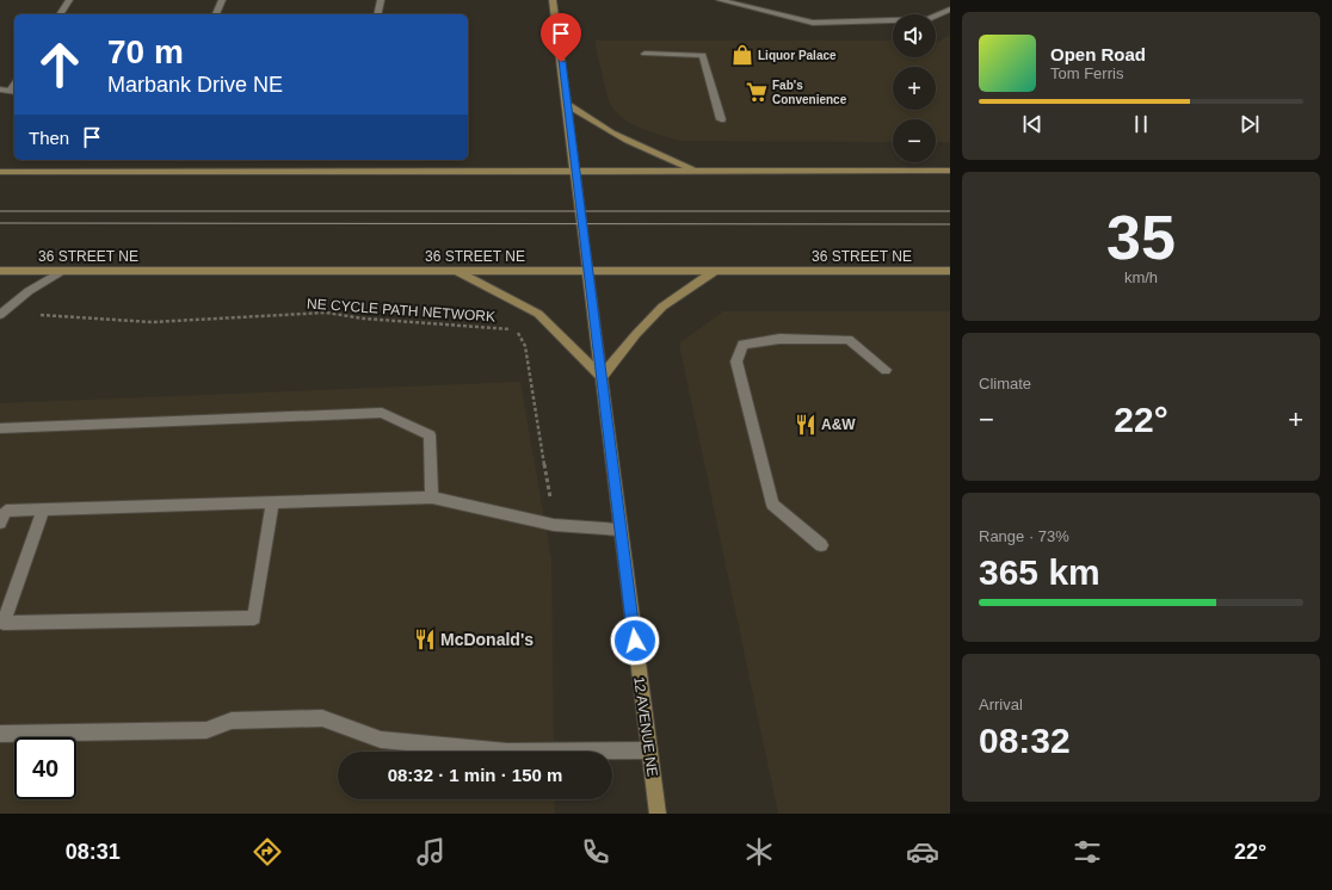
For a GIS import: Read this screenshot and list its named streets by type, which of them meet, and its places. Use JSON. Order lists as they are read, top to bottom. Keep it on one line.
{"streets":{"main road":["36 STREET NE","12 AVENUE NE"],"path":["NE CYCLE PATH NETWORK"]},"crossings":[["36 STREET NE","12 AVENUE NE"]],"places":{"shop":["Liquor Palace"],"supermarket":["Fab's Convenience"],"restaurant":["A&W","McDonald's"]},"page":{"map_buttons":["+","−"],"turn":["70 m","Marbank Drive NE"],"song":["Open Road","Tom Ferris"],"then":"Then","tile":[["35","km/h"],"Climate",["Range · 73%","365 km"],["Arrival","08:32"]],"heat":["−","22°","+"],"limit":"40","trip":"08:32 · 1 min · 150 m","tabs":["08:31","22°"]}}
